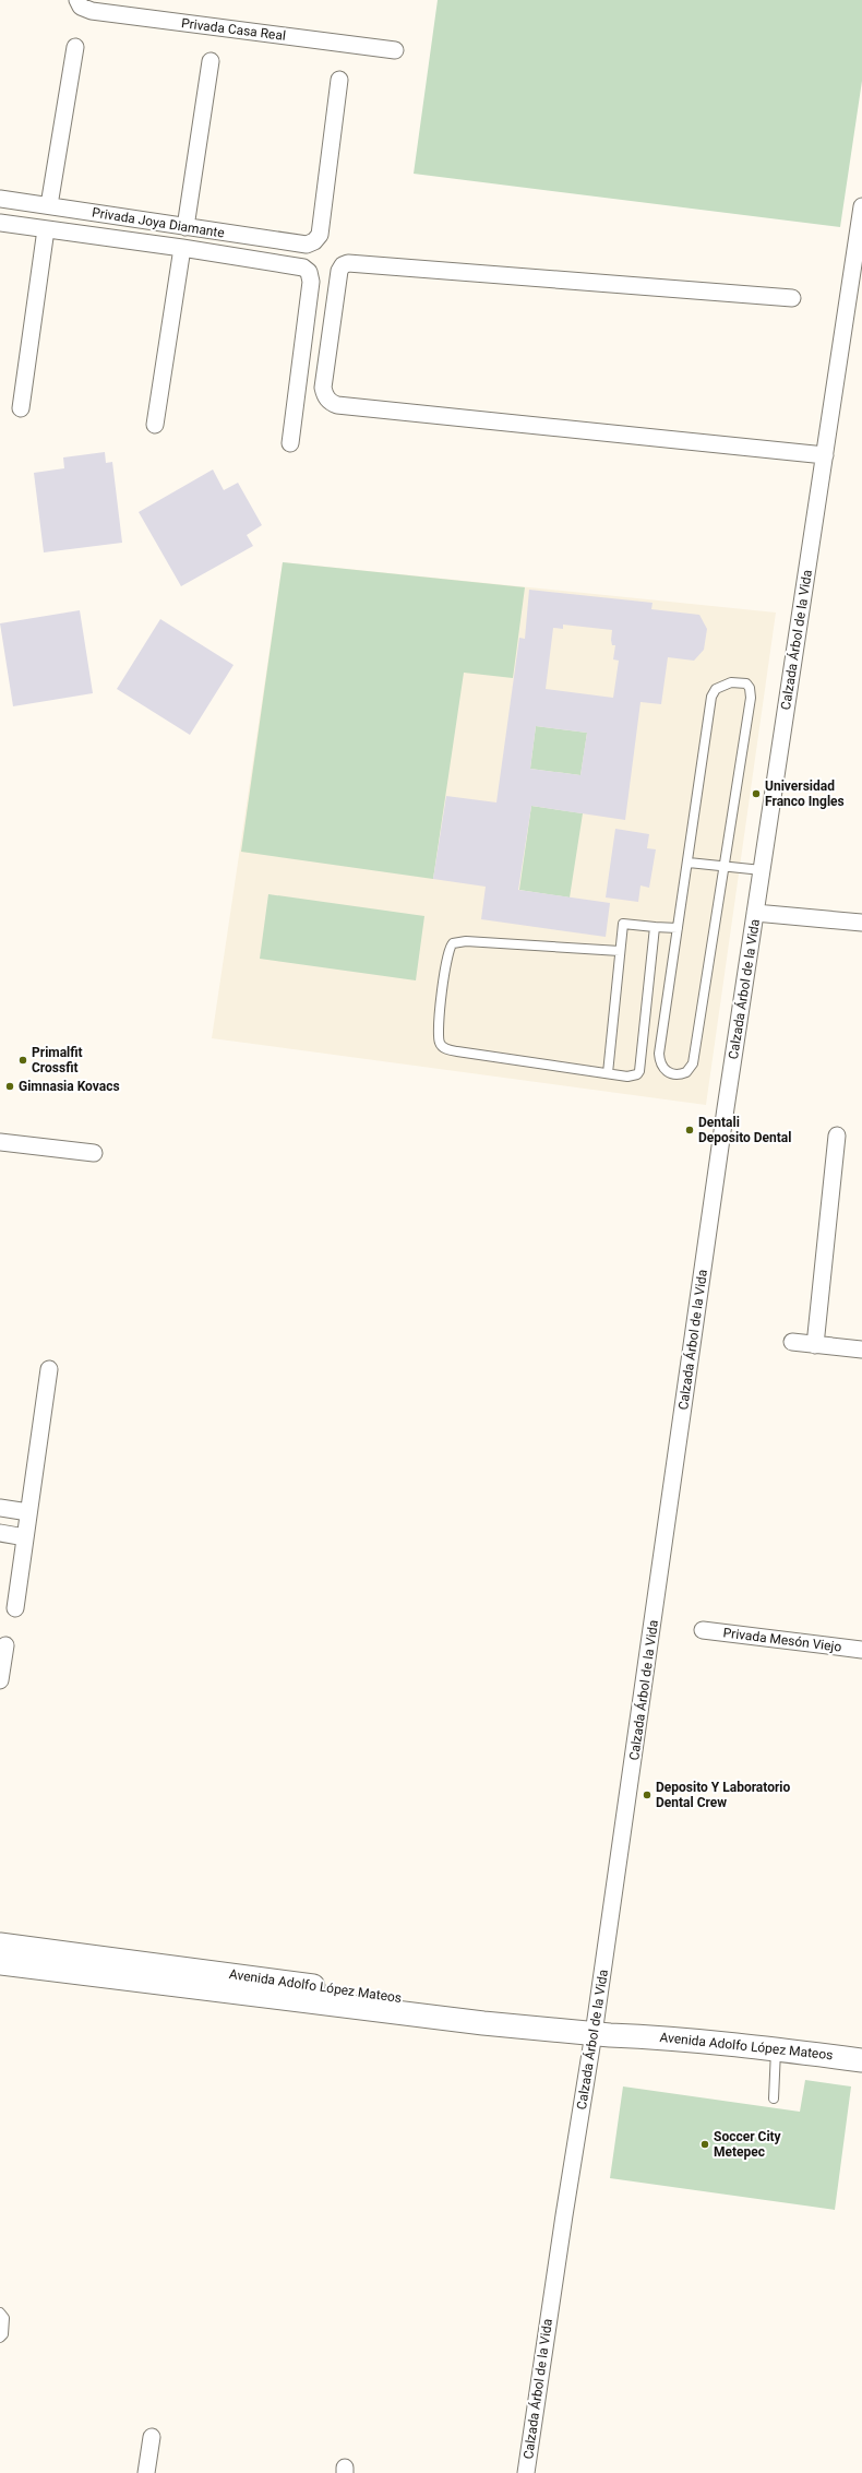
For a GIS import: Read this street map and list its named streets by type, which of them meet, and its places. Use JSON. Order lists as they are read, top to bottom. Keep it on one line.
{"streets":{"street":["Privada Casa Real","Privada Joya Diamante","Calzada Árbol de la Vida","Privada Mesón Viejo","Avenida Adolfo López Mateos"]},"crossings":[["Calzada Árbol de la Vida","Avenida Adolfo López Mateos"]],"places":["Universidad Franco Ingles","Primalfit Crossfit","Gimnasia Kovacs","Dentali Deposito Dental","Deposito Y Laboratorio Dental Crew","Soccer City Metepec"]}
